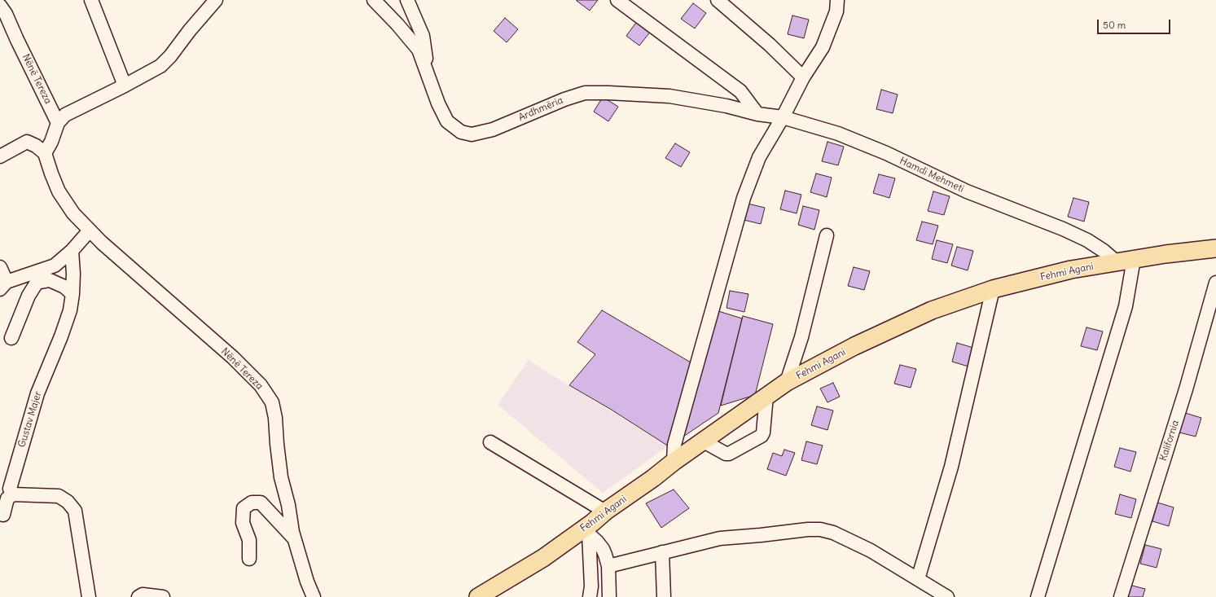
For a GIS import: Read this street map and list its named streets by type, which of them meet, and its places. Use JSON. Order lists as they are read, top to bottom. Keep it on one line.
{"streets":{"main road":["Fehmi Agani"],"street":["Nënë Tereza","Ardhmëria","Hamdi Mehmeti","Gustav Majer","Kalifornia"]},"crossings":[["Ardhmëria","Hamdi Mehmeti"],["Hamdi Mehmeti","Fehmi Agani"]],"scale_bar":"50 m"}
